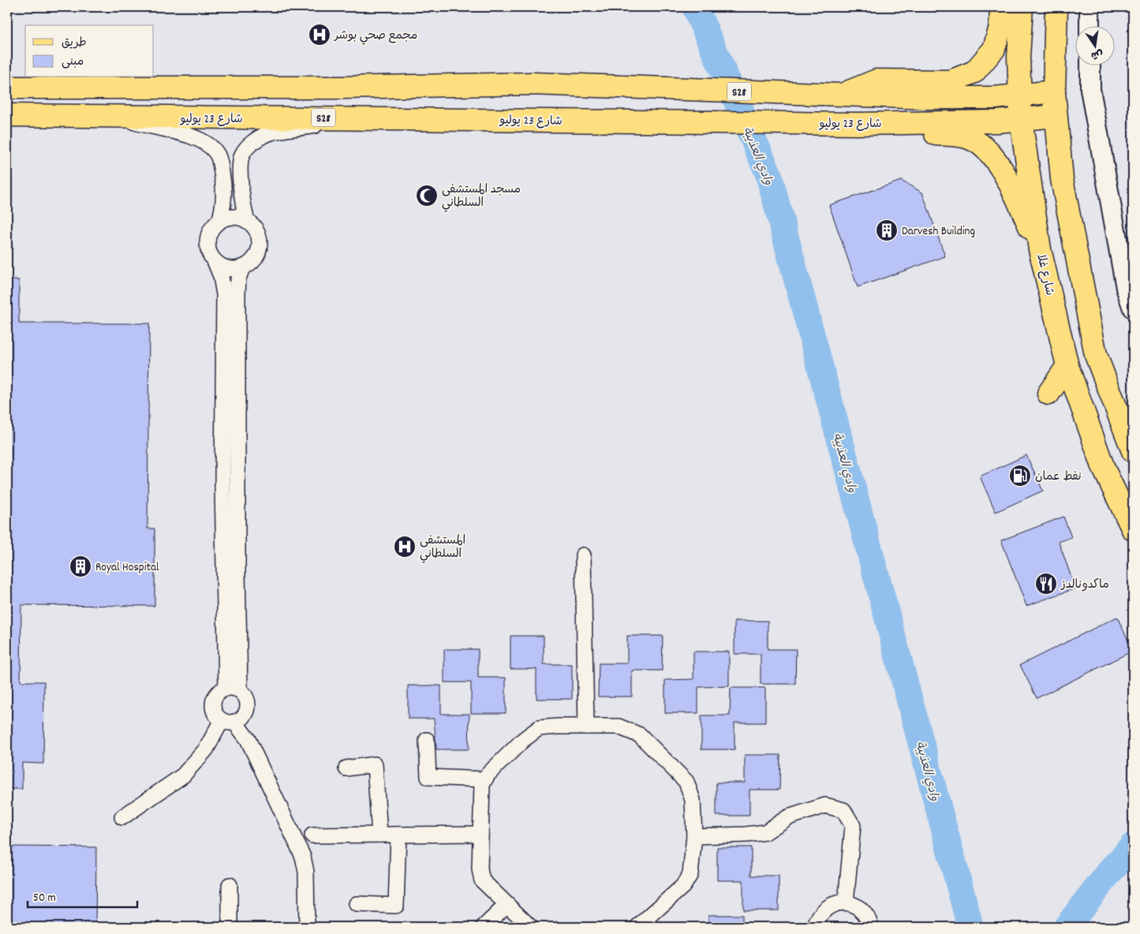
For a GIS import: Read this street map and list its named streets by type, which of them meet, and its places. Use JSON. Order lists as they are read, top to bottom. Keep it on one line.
{"streets":{"main road":["S28","شارع 23 يوليو","شارع غلا"]},"crossings":[["S28","شارع غلا"],["شارع 23 يوليو","شارع غلا"]],"water":["وادي العذيبة"],"places":{"hospital":["مجمع صحي بوشر","المستشفى السلطاني"],"mosque":["مسجد المستشفى السلطاني"],"building":["Darvesh Building","Royal Hospital"],"fuel station":["نفط عمان"],"restaurant":["ماكدونالدز"]},"legend":["طريق","مبنى"],"scale_bar":"50 m","north":"bottom"}
